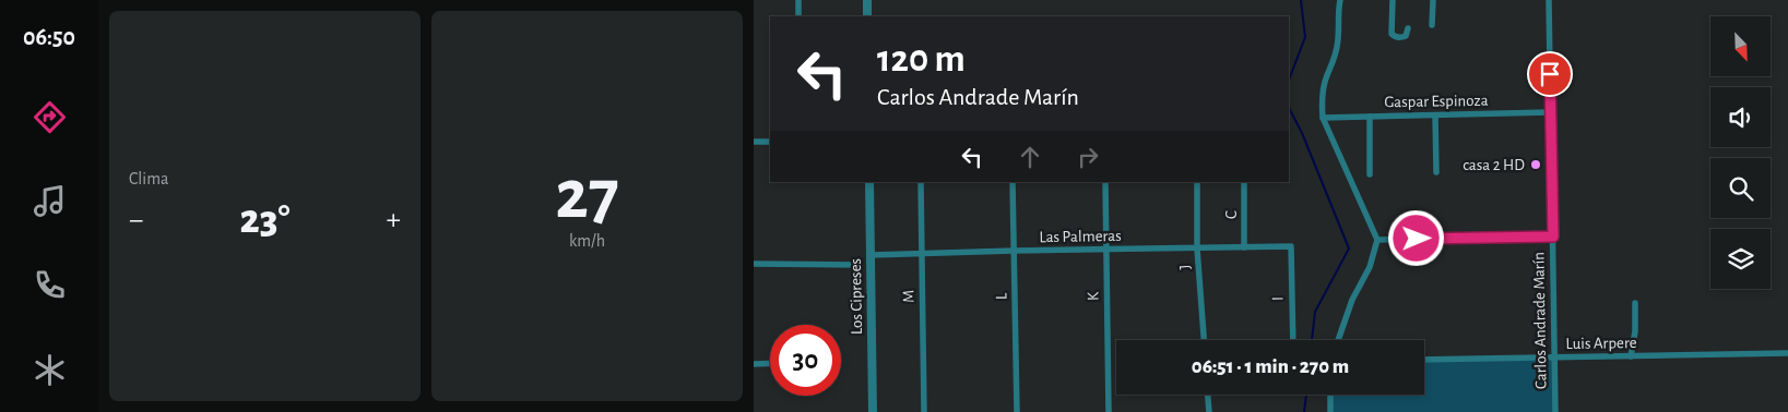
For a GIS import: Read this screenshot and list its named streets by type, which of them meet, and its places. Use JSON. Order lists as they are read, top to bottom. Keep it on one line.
{"streets":{"street":["Gaspar Espinoza","C","Las Palmeras","J","Los Cipreses","M","L","K","I","Carlos Andrade Marín","Luis Arpere"]},"crossings":[["Gaspar Espinoza","Carlos Andrade Marín"],["C","Las Palmeras"],["Las Palmeras","J"],["Las Palmeras","Los Cipreses"],["Las Palmeras","M"],["Las Palmeras","L"],["Las Palmeras","K"],["Las Palmeras","I"],["Carlos Andrade Marín","Luis Arpere"]],"places":["casa 2 HD"],"north":"bottom right","page":{"tabs":"06:50","tile":["Clima",["27","km/h"]],"turn":["120 m","Carlos Andrade Marín"],"heat":["−","23°","+"],"limit":"30","trip":"06:51 · 1 min · 270 m"}}
